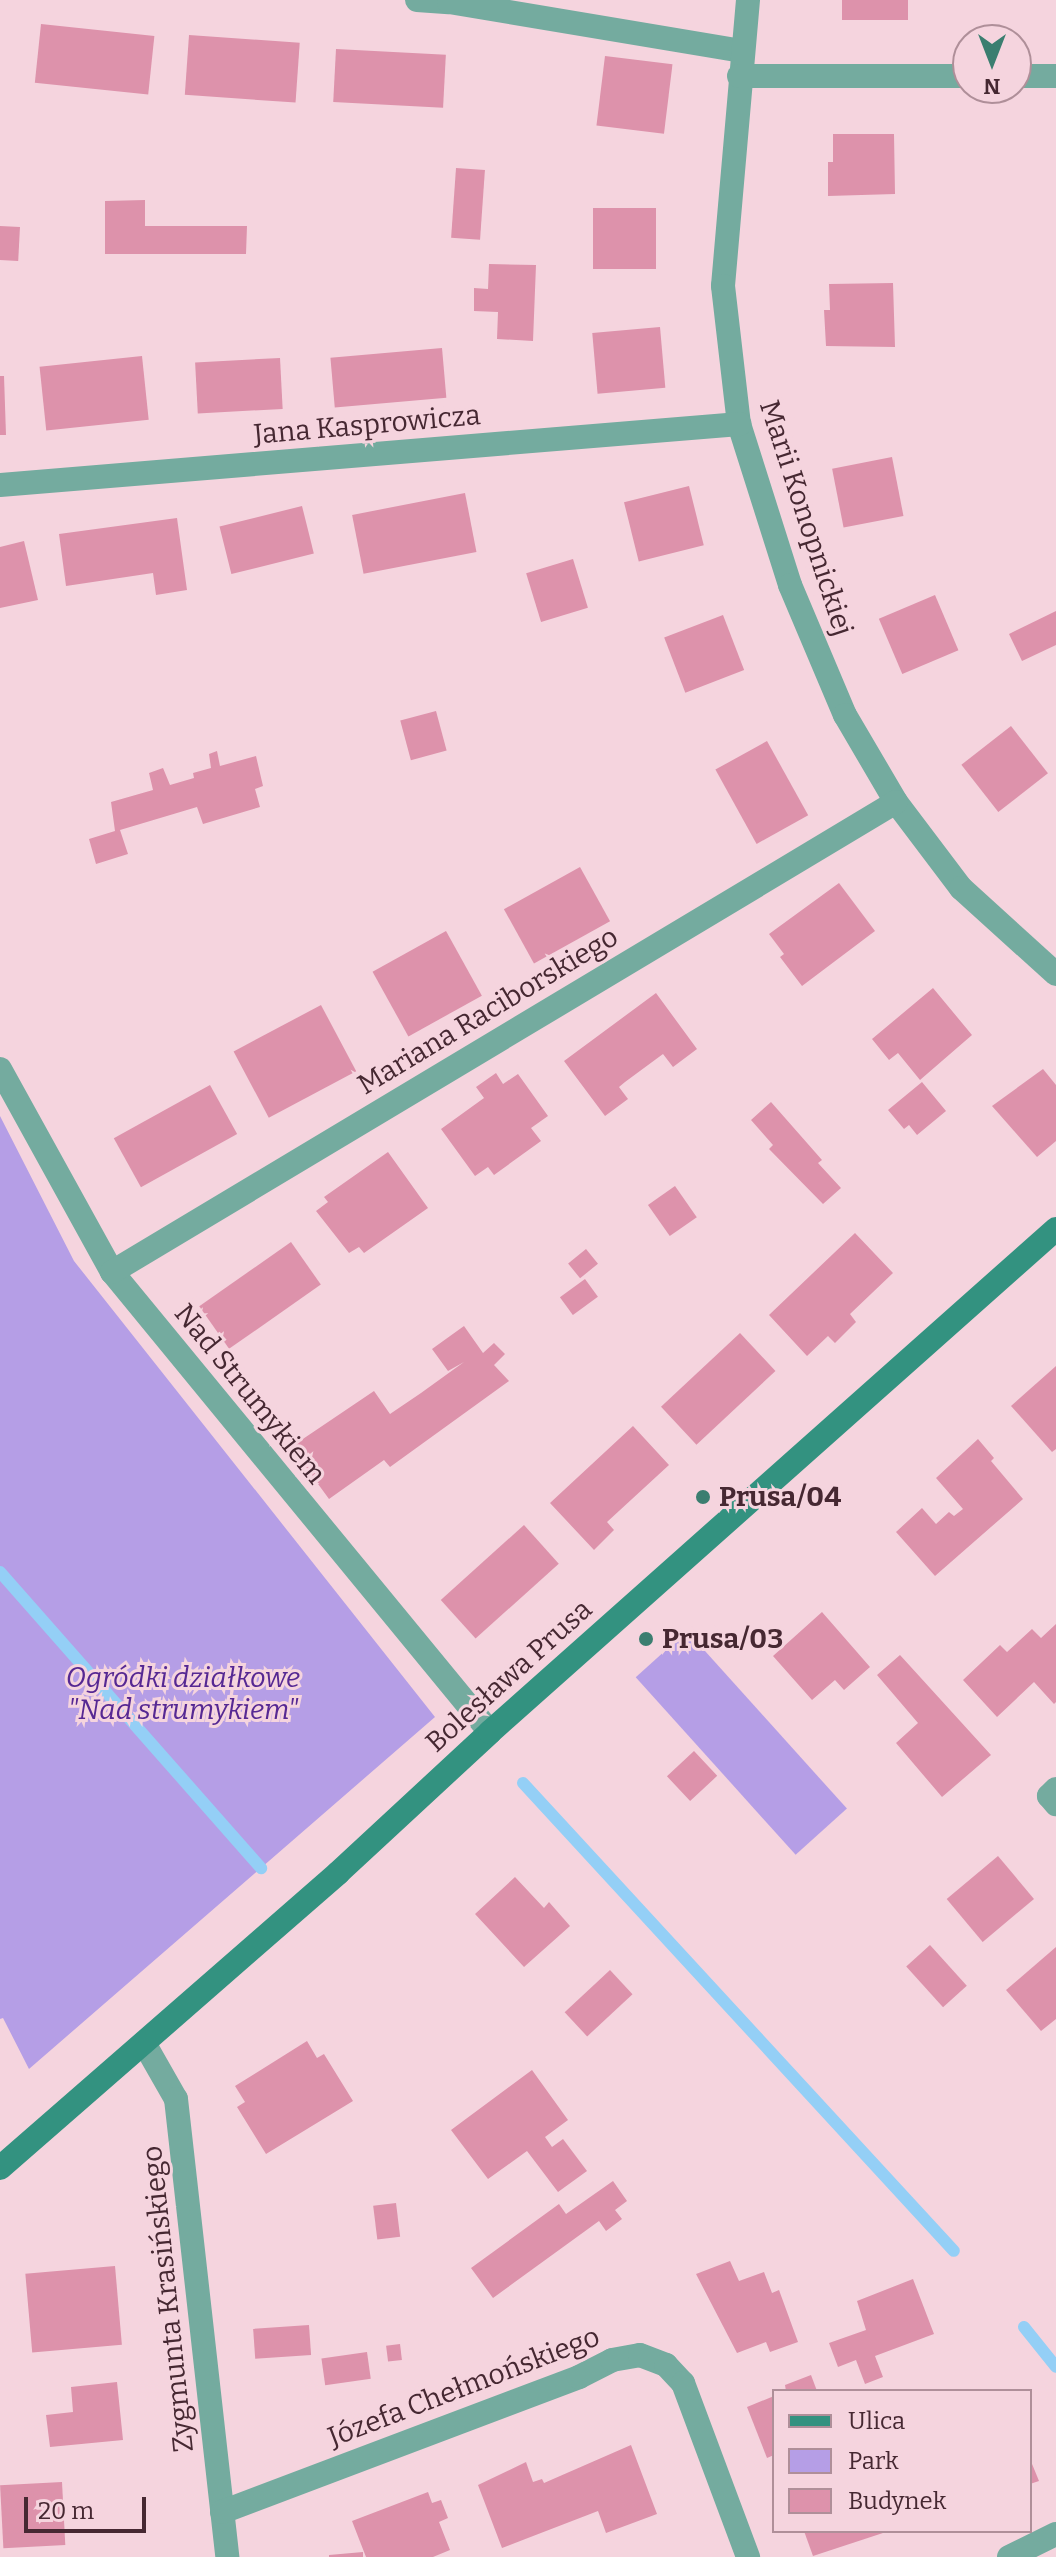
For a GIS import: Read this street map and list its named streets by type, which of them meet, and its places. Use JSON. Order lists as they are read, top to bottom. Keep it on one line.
{"streets":{"street":["Jana Kasprowicza","Marii Konopnickiej","Mariana Raciborskiego","Nad Strumykiem","Bolesława Prusa","Zygmunta Krasińskiego","Józefa Chełmońskiego"]},"crossings":[["Jana Kasprowicza","Marii Konopnickiej"],["Marii Konopnickiej","Mariana Raciborskiego"],["Mariana Raciborskiego","Nad Strumykiem"],["Nad Strumykiem","Bolesława Prusa"],["Bolesława Prusa","Zygmunta Krasińskiego"],["Zygmunta Krasińskiego","Józefa Chełmońskiego"]],"parks":["Ogródki działkowe \"Nad strumykiem\""],"places":["Prusa/04","Prusa/03"],"legend":["Ulica","Park","Budynek"],"scale_bar":"20 m","north":"bottom"}
